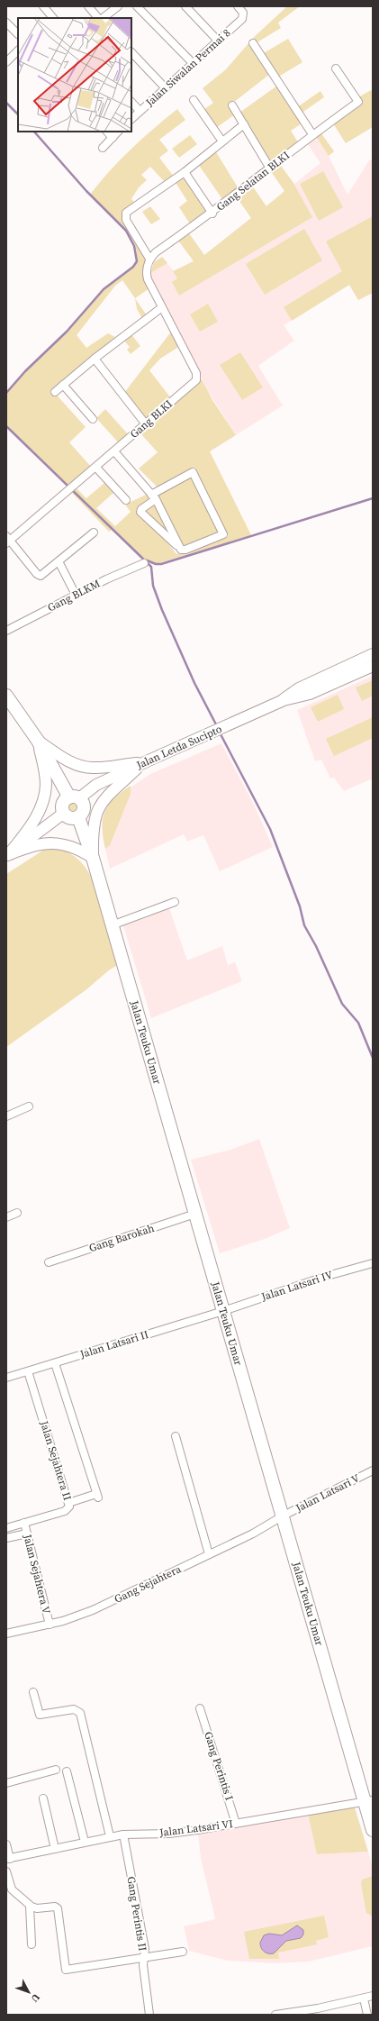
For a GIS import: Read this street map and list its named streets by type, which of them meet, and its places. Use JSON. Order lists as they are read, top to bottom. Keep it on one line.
{"streets":{"highway":["Jalan Teuku Umar"],"main road":["Jalan Letda Sucipto"],"street":["Jalan Siwalan Permai 8","Gang Selatan BLKI","Gang BLKI","Gang BLKM","Gang Barokah","Jalan Latsari IV","Jalan Latsari II","Jalan Sejahtera II","Jalan Latsari V","Jalan Sejahtera V","Gang Sejahtera","Gang Perintis I","Jalan Latsari VI","Gang Perintis II"]},"crossings":[["Gang Selatan BLKI","Gang BLKI"],["Jalan Letda Sucipto","Jalan Teuku Umar"],["Jalan Teuku Umar","Gang Barokah"],["Jalan Teuku Umar","Jalan Latsari IV"],["Jalan Teuku Umar","Jalan Latsari II"],["Jalan Teuku Umar","Jalan Latsari V"],["Jalan Teuku Umar","Gang Sejahtera"],["Jalan Teuku Umar","Jalan Latsari VI"],["Jalan Latsari IV","Jalan Latsari II"],["Jalan Latsari II","Jalan Sejahtera II"],["Jalan Sejahtera II","Jalan Sejahtera V"],["Jalan Latsari V","Gang Sejahtera"],["Jalan Sejahtera V","Gang Sejahtera"],["Gang Perintis I","Jalan Latsari VI"],["Jalan Latsari VI","Gang Perintis II"]],"north":"bottom right"}
